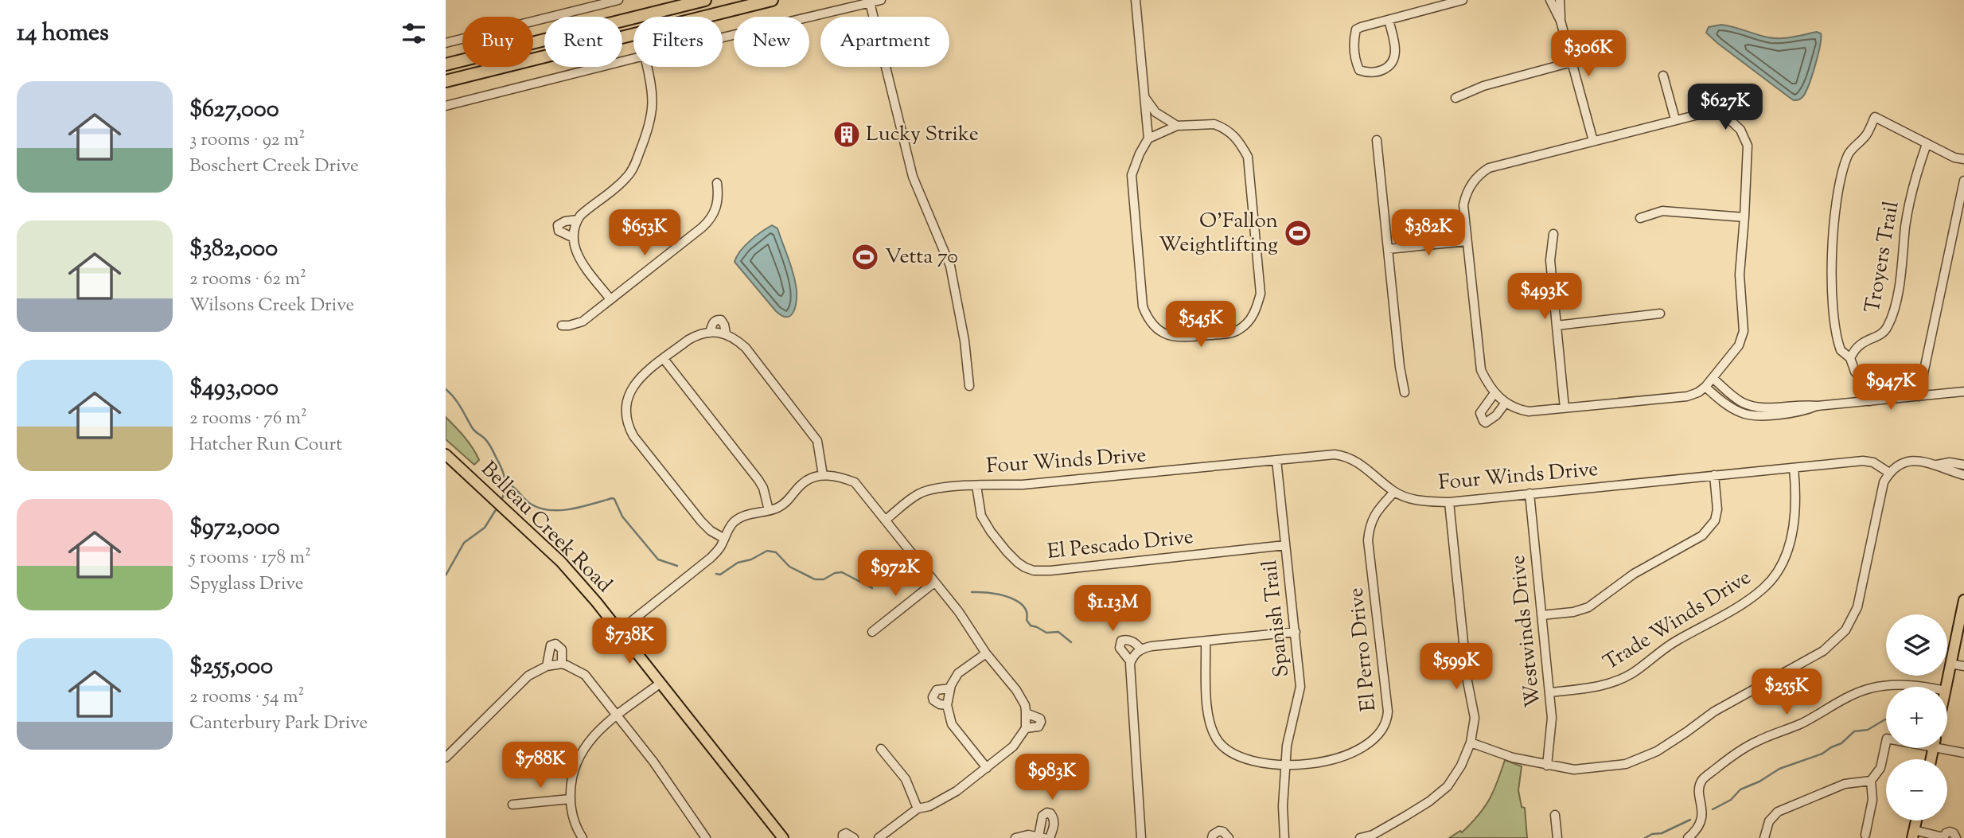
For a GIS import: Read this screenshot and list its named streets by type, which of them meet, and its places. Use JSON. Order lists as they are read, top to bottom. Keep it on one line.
{"streets":{"main road":["Belleau Creek Road"],"street":["Troyers Trail","Four Winds Drive","El Pescado Drive","Spanish Trail","Trade Winds Drive","Westwinds Drive","El Perro Drive"]},"crossings":[["Four Winds Drive","El Pescado Drive"],["Four Winds Drive","Spanish Trail"],["Four Winds Drive","Trade Winds Drive"],["Four Winds Drive","Westwinds Drive"],["Four Winds Drive","El Perro Drive"],["El Pescado Drive","Spanish Trail"],["Spanish Trail","El Perro Drive"],["Trade Winds Drive","Westwinds Drive"]],"places":{"building":["Lucky Strike"],"sports":["O'Fallon Weightlifting","Vetta 70"]},"page":{"heading":"14 homes","chip":["Buy","Rent","Filters","New","Apartment"],"price":["$306K","$627K","$653K","$382K","$493K","$545K","$947K","$972K","$1.13M","$738K","$599K","$255K","$788K","$983K"],"list":[{"name":"$627,000","note":"3 rooms · 92 m² · Boschert Creek Drive"},{"name":"$382,000","note":"2 rooms · 62 m² · Wilsons Creek Drive"},{"name":"$493,000","note":"2 rooms · 76 m² · Hatcher Run Court"},{"name":"$972,000","note":"5 rooms · 178 m² · Spyglass Drive"},{"name":"$255,000","note":"2 rooms · 54 m² · Canterbury Park Drive"}],"map_buttons":["+","−"]}}
